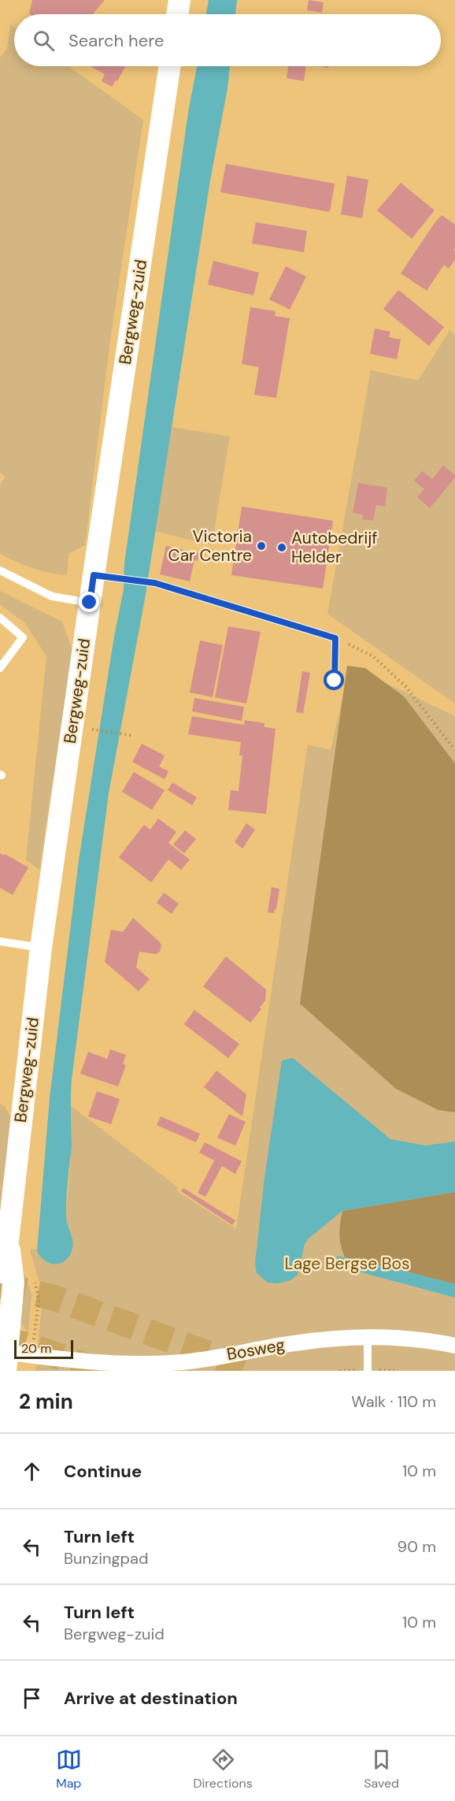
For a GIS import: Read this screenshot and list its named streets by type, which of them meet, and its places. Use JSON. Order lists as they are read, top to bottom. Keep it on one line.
{"streets":{"street":["Bergweg-zuid","Bosweg"]},"crossings":[["Bergweg-zuid","Bosweg"]],"parks":["Lage Bergse Bos"],"places":["Victoria Car Centre","Autobedrijf Helder"],"scale_bar":"20 m","page":{"search":"Search here","scale":"20 m","heading":["2 min","Walk · 110 m"],"list":[["Continue","10 m"],["Turn left","Bunzingpad","90 m"],["Turn left","Bergweg-zuid","10 m"],"Arrive at destination"],"nav":["Map","Directions","Saved"]}}
